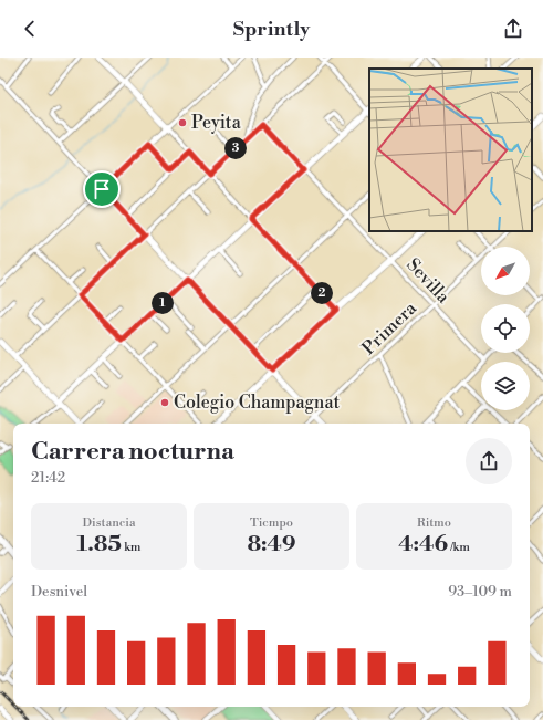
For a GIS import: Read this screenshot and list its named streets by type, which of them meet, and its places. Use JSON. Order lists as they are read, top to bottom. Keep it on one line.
{"streets":{"street":["Sevilla","Primera"]},"crossings":[["Sevilla","Primera"]],"places":["Peyita","Colegio Champagnat"],"north":"bottom left","page":{"header":"Sprintly","pins":["3","2","1"],"heading":["Carrera nocturna","21:42"],"stats":[["Distancia","1.85 km"],["Tiempo","8:49"],["Ritmo","4:46 /km"]],"chart":["Desnivel","93–109 m"]}}
